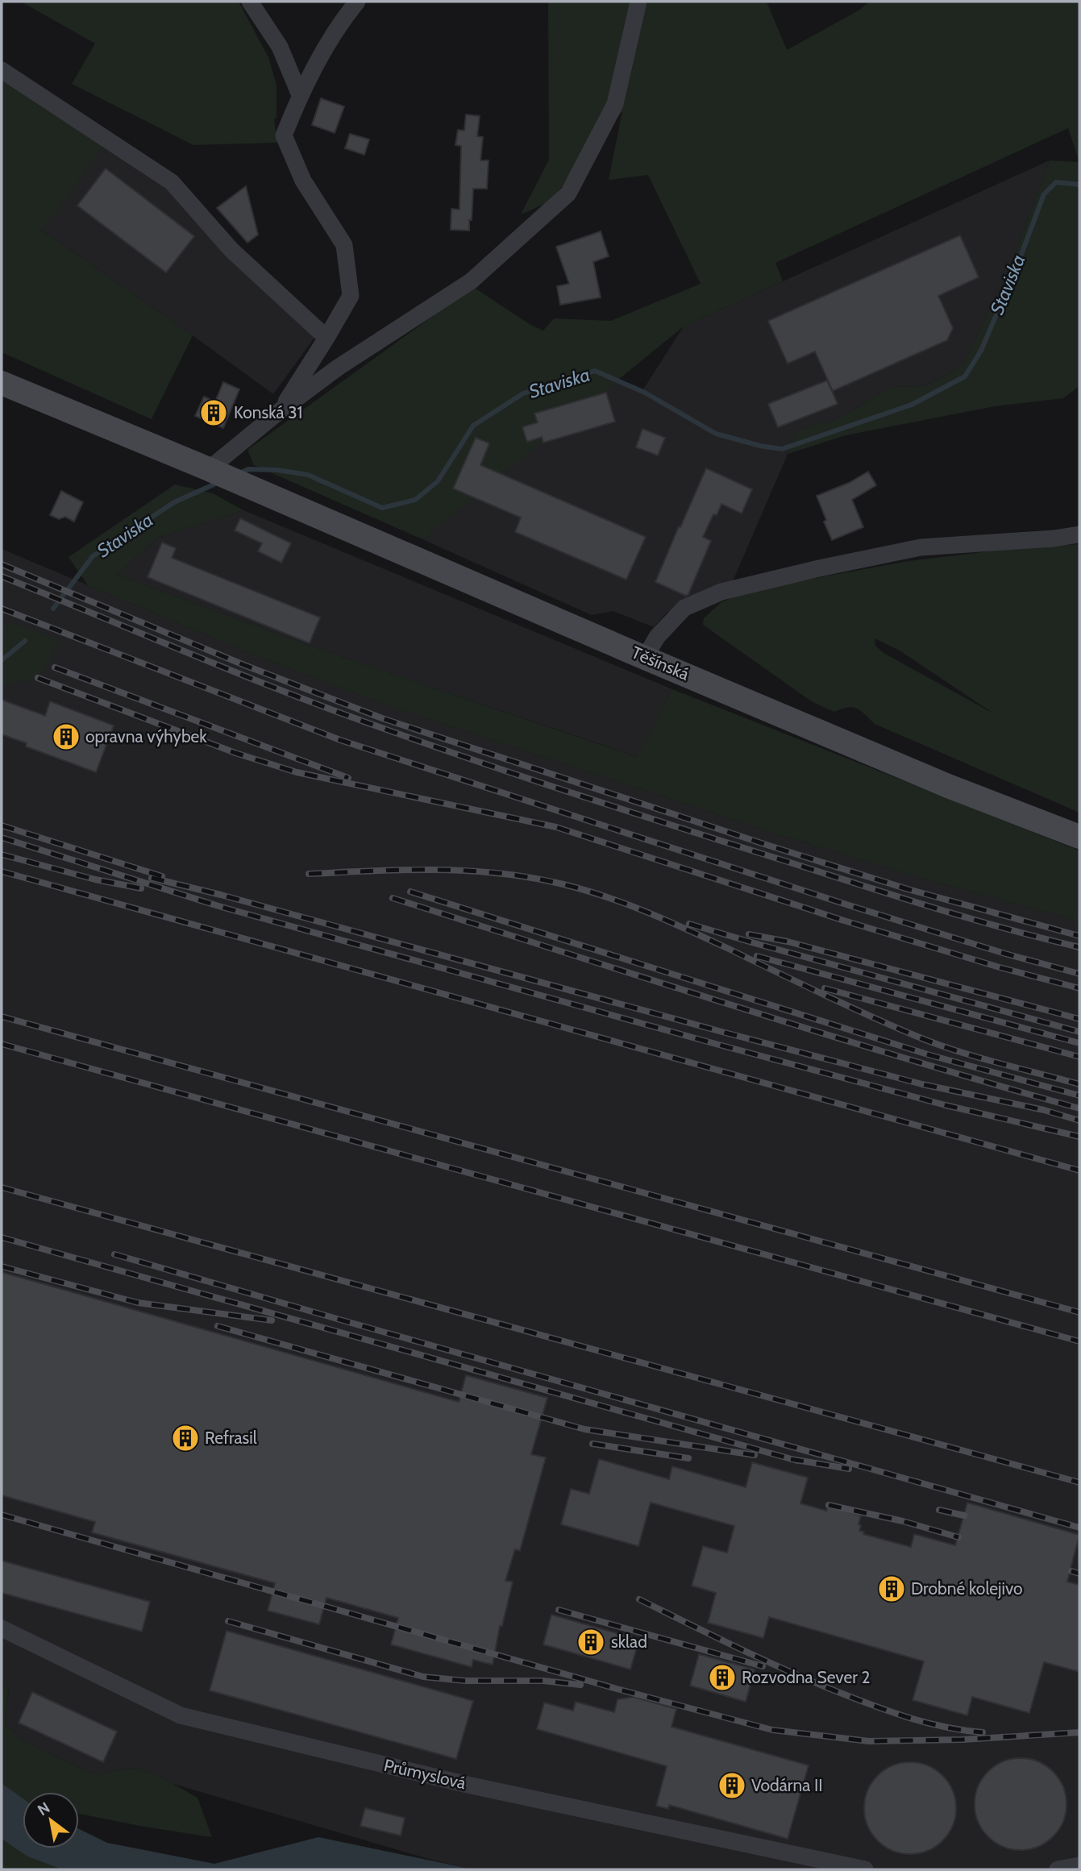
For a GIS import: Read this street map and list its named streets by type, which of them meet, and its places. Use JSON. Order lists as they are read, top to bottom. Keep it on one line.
{"streets":{"main road":["Těšínská"],"street":["Průmyslová"]},"water":["Staviska"],"places":{"building":["Konská 31","opravna výhybek","Refrasil","Drobné kolejivo","sklad","Rozvodna Sever 2","Vodárna II"]},"north":"top left"}
